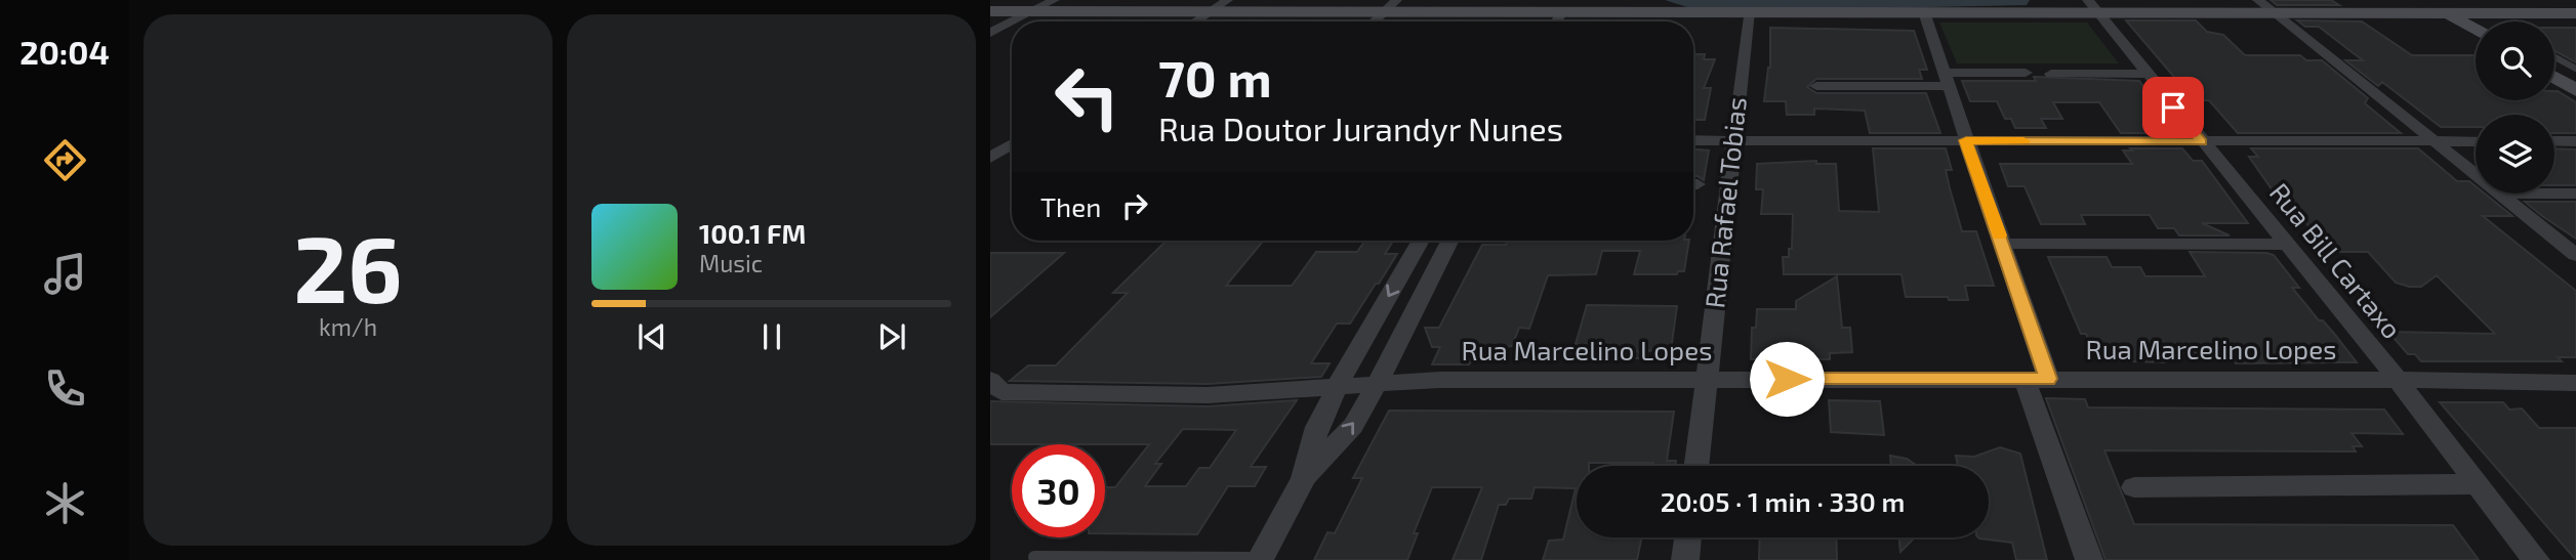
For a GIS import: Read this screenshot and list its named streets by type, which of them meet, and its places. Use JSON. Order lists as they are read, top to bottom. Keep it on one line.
{"streets":{"street":["Rua Rafael Tobias","Rua Bill Cartaxo","Rua Marcelino Lopes"]},"crossings":[["Rua Rafael Tobias","Rua Marcelino Lopes"],["Rua Bill Cartaxo","Rua Marcelino Lopes"]],"page":{"tabs":"20:04","tile":["26","km/h"],"turn":["70 m","Rua Doutor Jurandyr Nunes"],"then":"Then","song":["100.1 FM","Music"],"limit":"30","trip":"20:05 · 1 min · 330 m"}}
